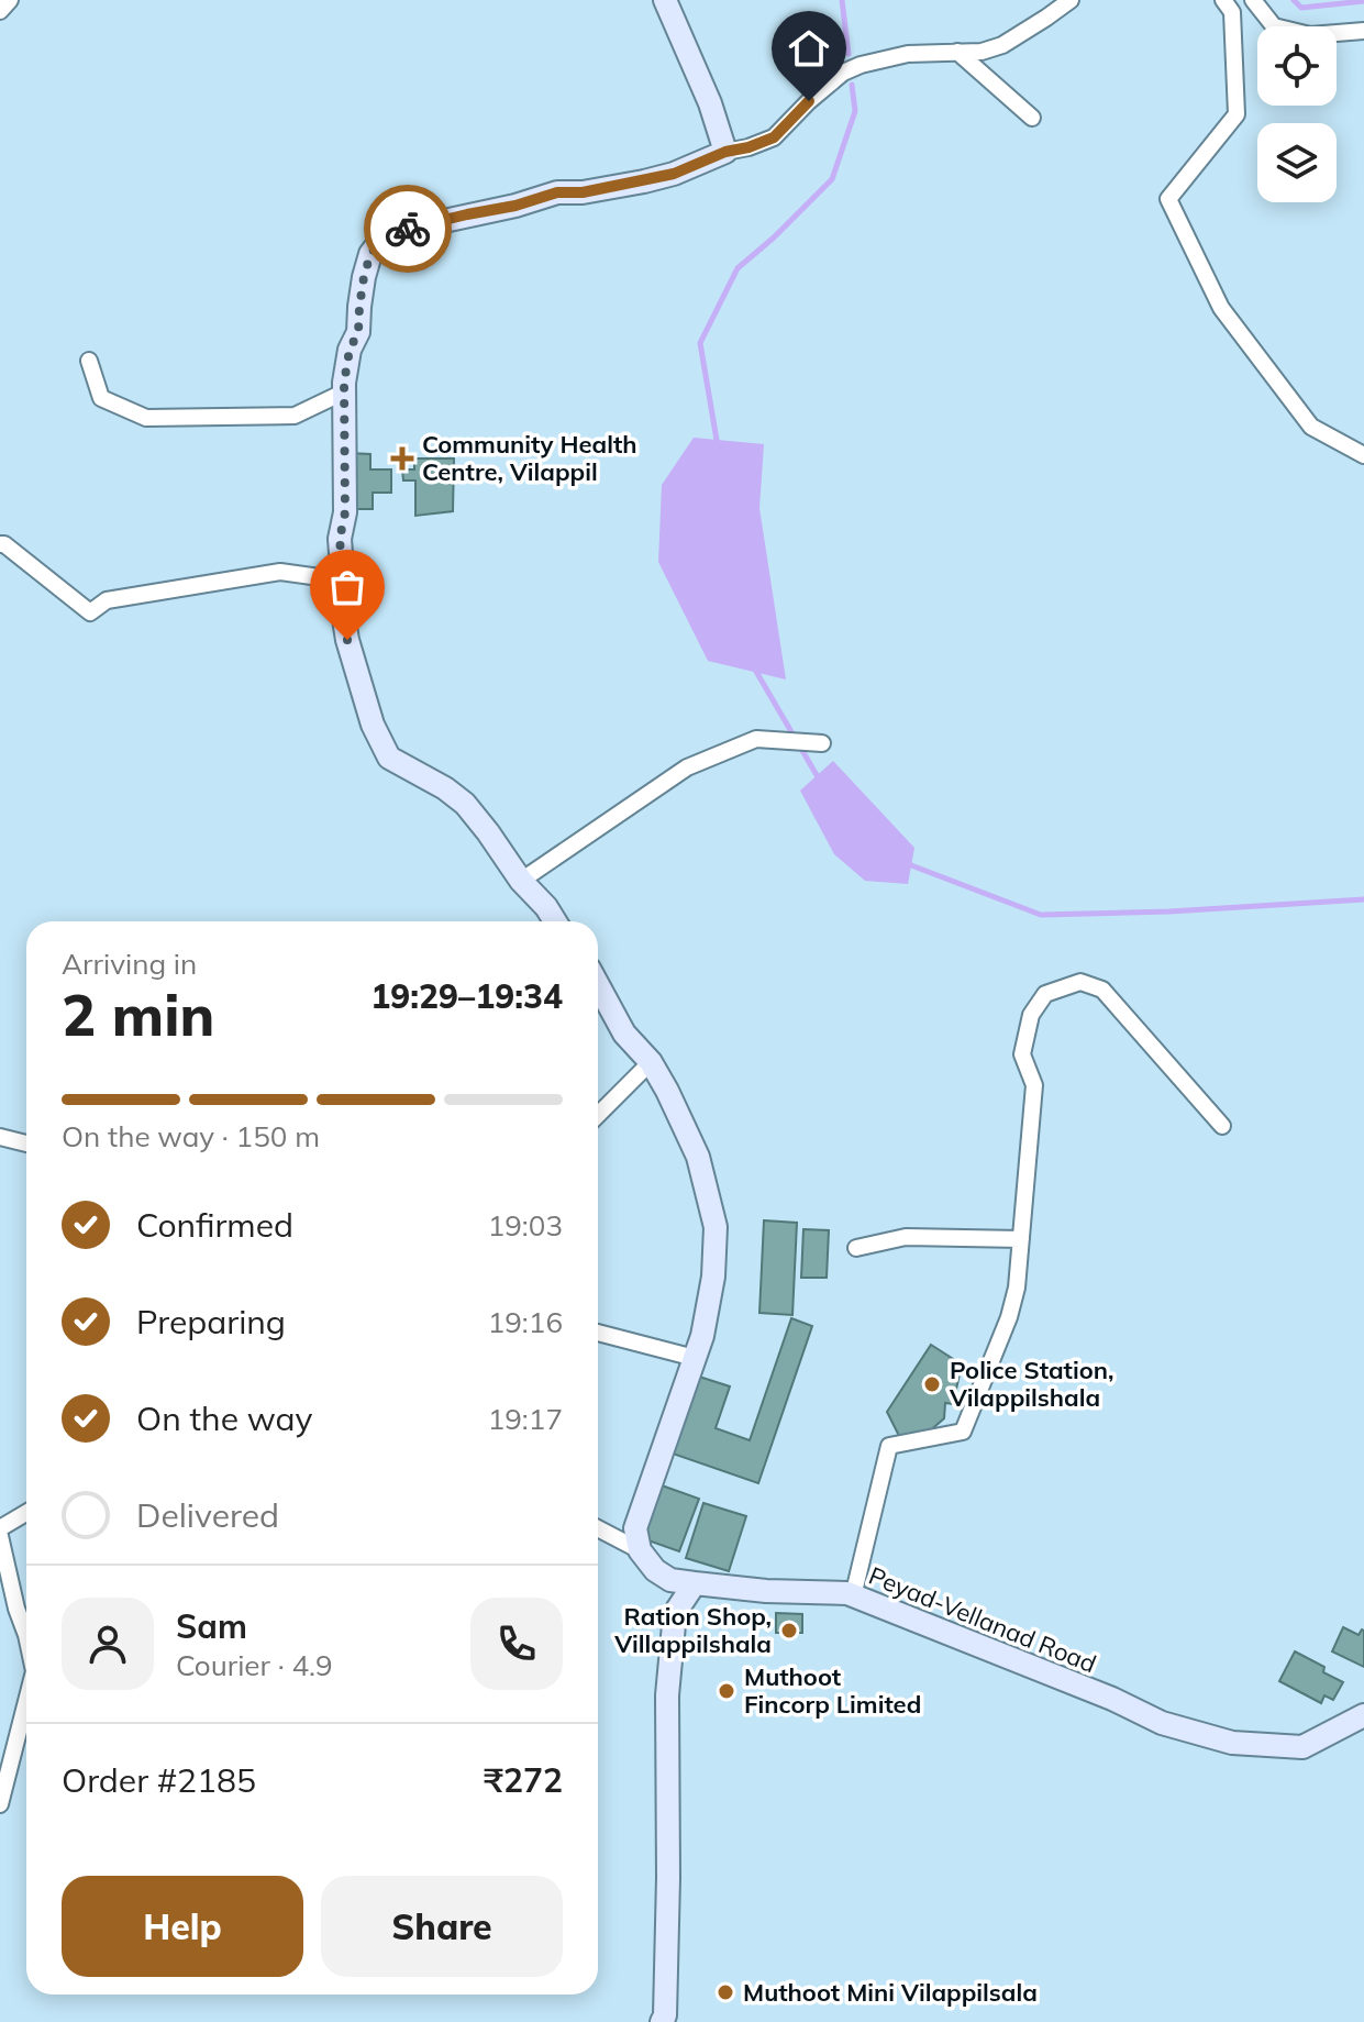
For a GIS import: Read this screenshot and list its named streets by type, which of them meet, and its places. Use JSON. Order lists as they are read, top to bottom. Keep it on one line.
{"streets":{"street":["Peyad-Vellanad Road"]},"places":{"health":["Community Health Centre, Vilappil"],"other":["Police Station, Vilappilshala","Ration Shop, Villappilshala","Muthoot Fincorp Limited","Muthoot Mini Vilappilsala"]},"page":{"heading":["2 min","Arriving in","19:29–19:34"],"panel":["Sam","Courier · 4.9","Order #2185","₹272"],"bar":"On the way · 150 m","list":[["Confirmed","19:03"],["Preparing","19:16"],["On the way","19:17"],"Delivered"],"buttons":["Help","Share"]}}
